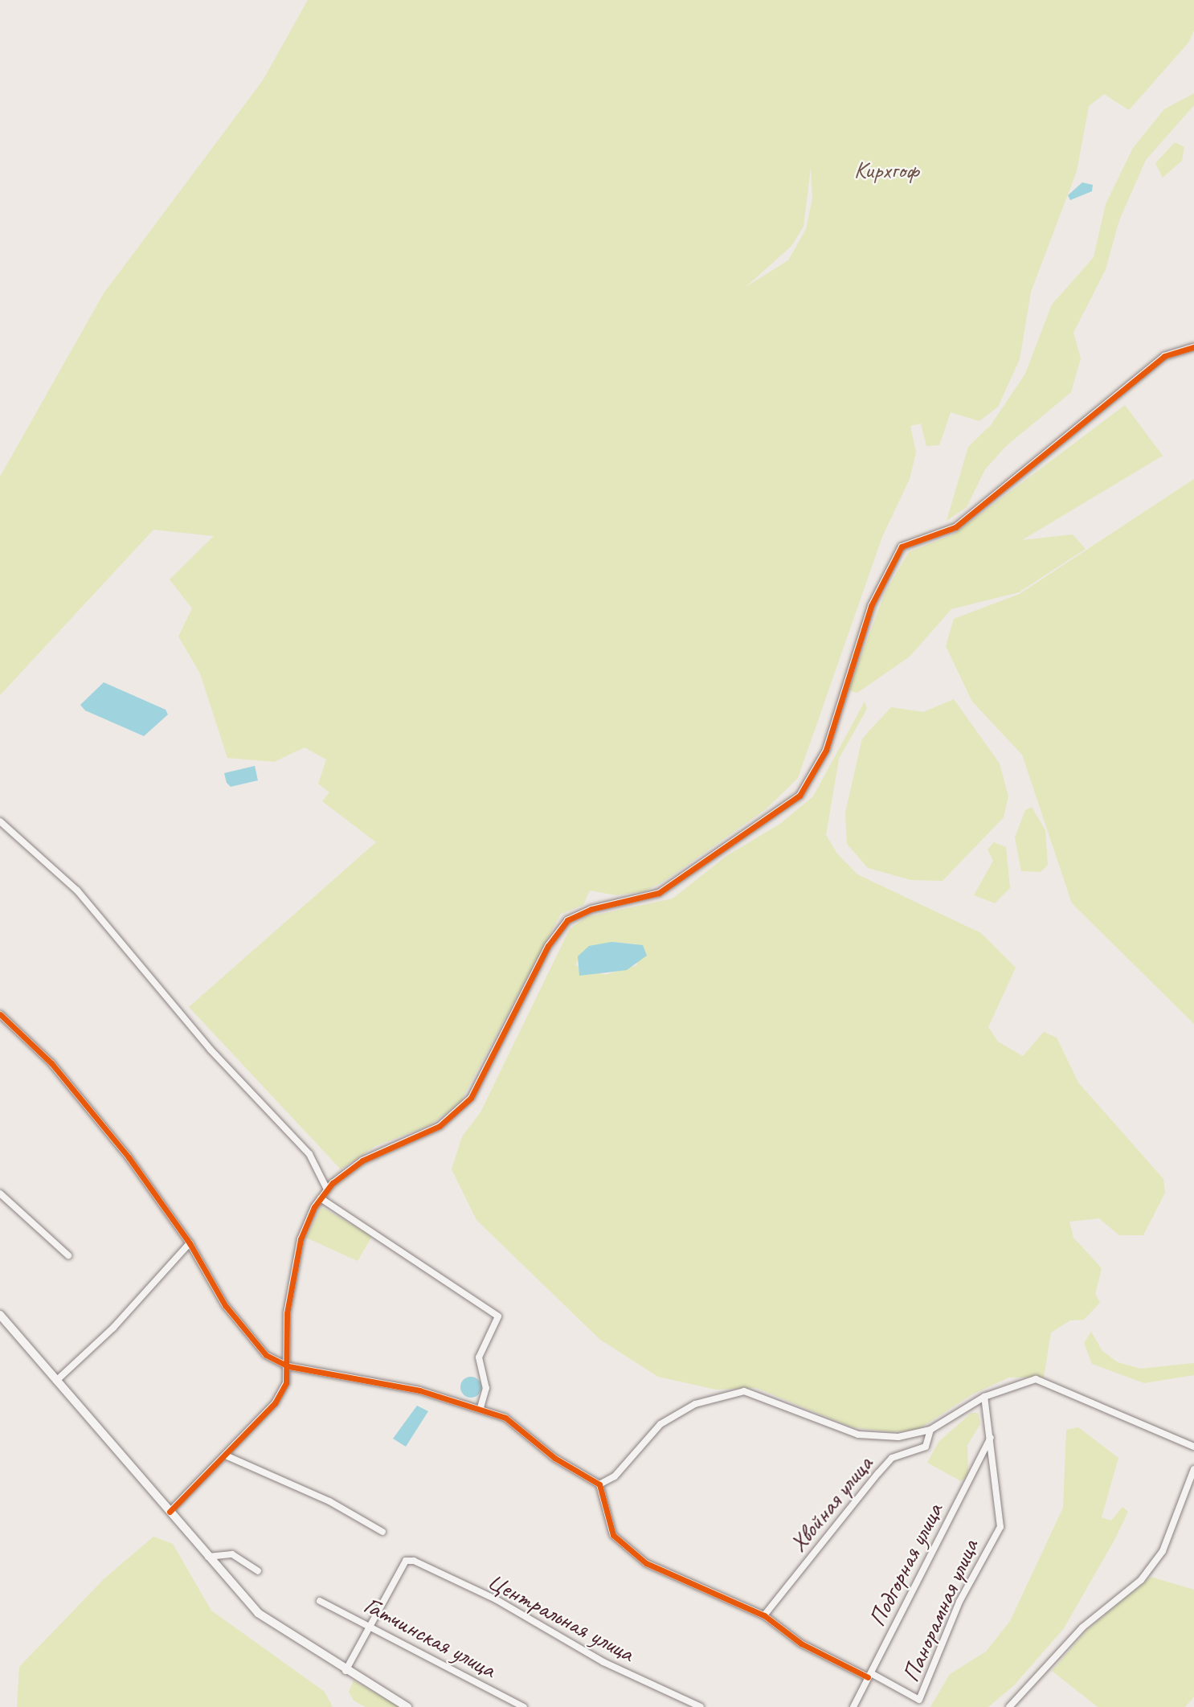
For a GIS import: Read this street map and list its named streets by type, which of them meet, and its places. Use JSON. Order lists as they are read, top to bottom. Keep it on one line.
{"streets":{"street":["Хвойная улица","Подгорная улица","Панорамная улица","Центральная улица","Гатчинская улица"]},"crossings":[["Подгорная улица","Панорамная улица"],["Центральная улица","Гатчинская улица"]],"parks":["Кирхгоф"]}
